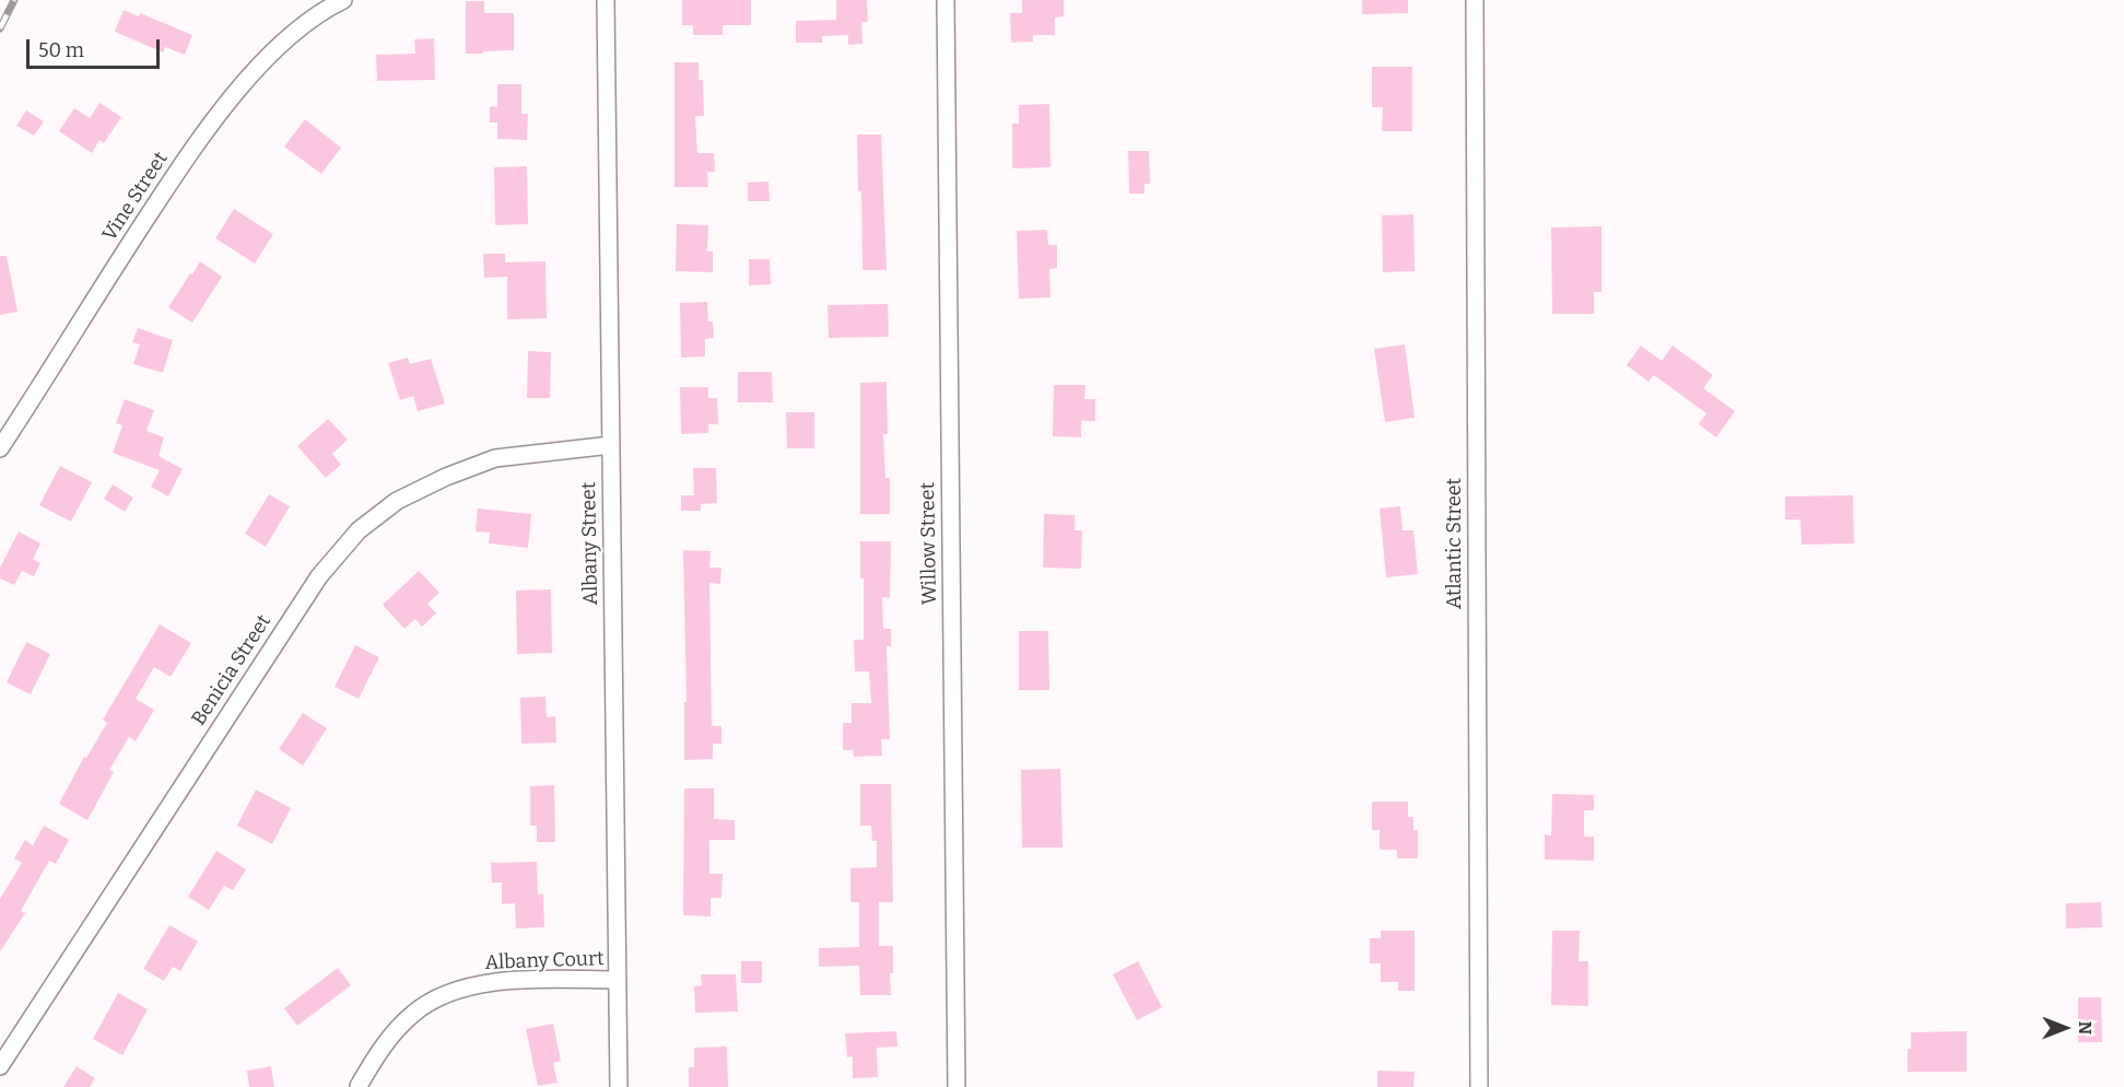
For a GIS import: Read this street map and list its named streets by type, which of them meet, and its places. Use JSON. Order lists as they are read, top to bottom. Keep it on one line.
{"streets":{"street":["Vine Street","Albany Street","Willow Street","Atlantic Street","Benicia Street","Albany Court"]},"crossings":[["Albany Street","Benicia Street"],["Albany Street","Albany Court"]],"scale_bar":"50 m","north":"right"}
